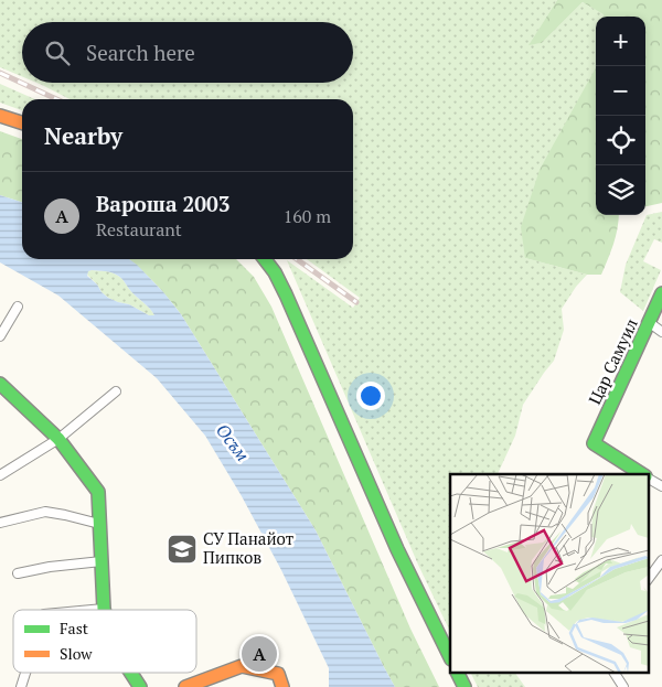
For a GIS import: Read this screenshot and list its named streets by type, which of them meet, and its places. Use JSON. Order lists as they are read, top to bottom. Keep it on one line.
{"streets":{"street":["Цар Самуил"]},"water":["Осъм"],"places":{"school or university":["СУ Панайот Пипков"]},"legend":["Fast","Slow"],"page":{"map_buttons":["+","−"],"search":"Search here","heading":"Nearby","list":[{"mark":"A","name":"Вароша 2003","note":"Restaurant","value":"160 m"}],"pins":"A"}}
